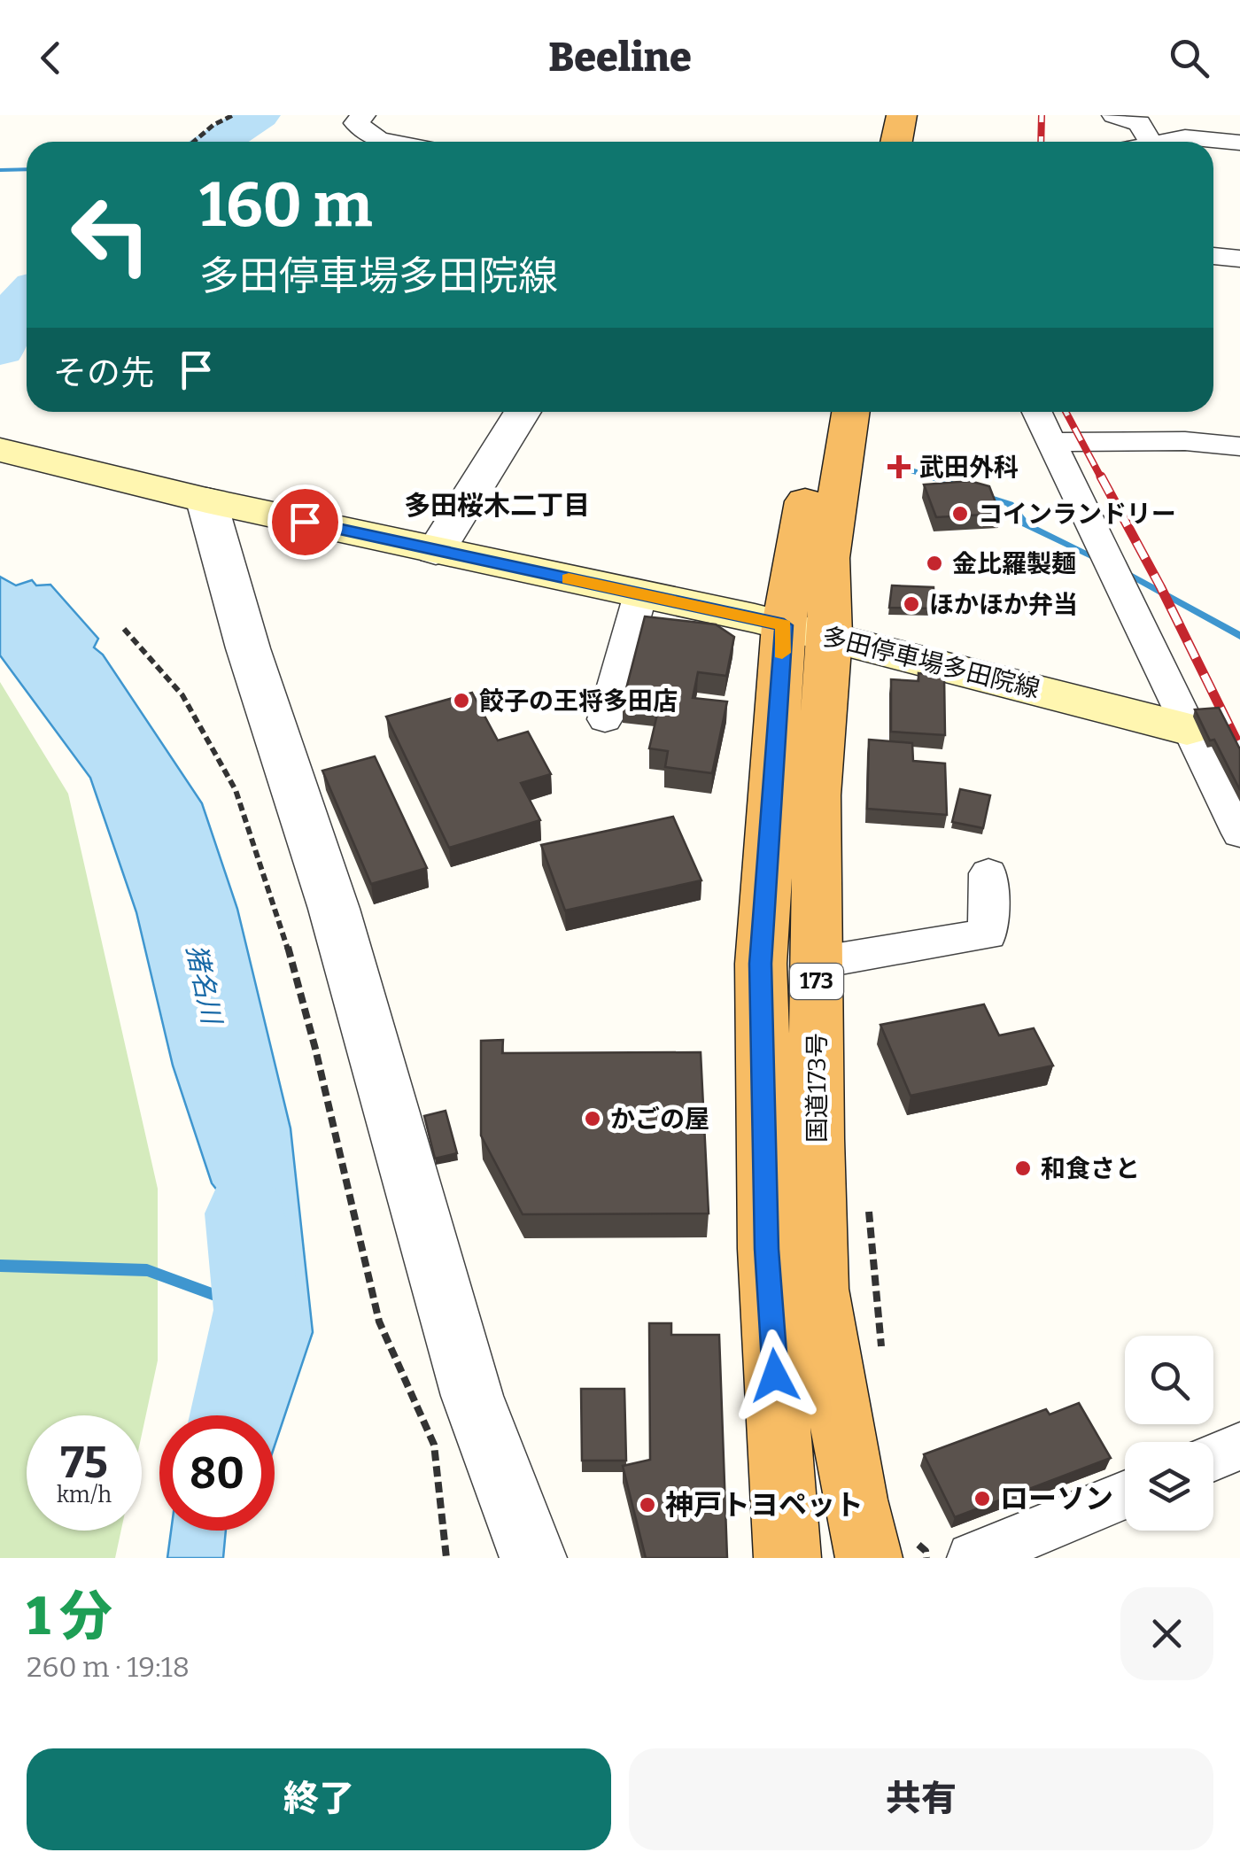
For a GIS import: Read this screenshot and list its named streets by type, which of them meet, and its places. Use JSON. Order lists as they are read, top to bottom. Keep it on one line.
{"streets":{"highway":["173","国道173号"],"main road":["多田停車場多田院線"]},"crossings":[["多田停車場多田院線","国道173号"]],"districts":["多田桜木二丁目"],"water":["猪名川"],"places":{"health":["武田外科"],"other":["コインランドリー","金比羅製麺","ほかほか弁当","餃子の王将多田店","かごの屋","和食さと","ローソン","神戸トヨペット"]},"page":{"header":"Beeline","turn":["160 m","多田停車場多田院線"],"then":"その先","speed":"75 km/h","limit":"80","heading":["1 分","260 m · 19:18"],"buttons":["終了","共有"]}}
